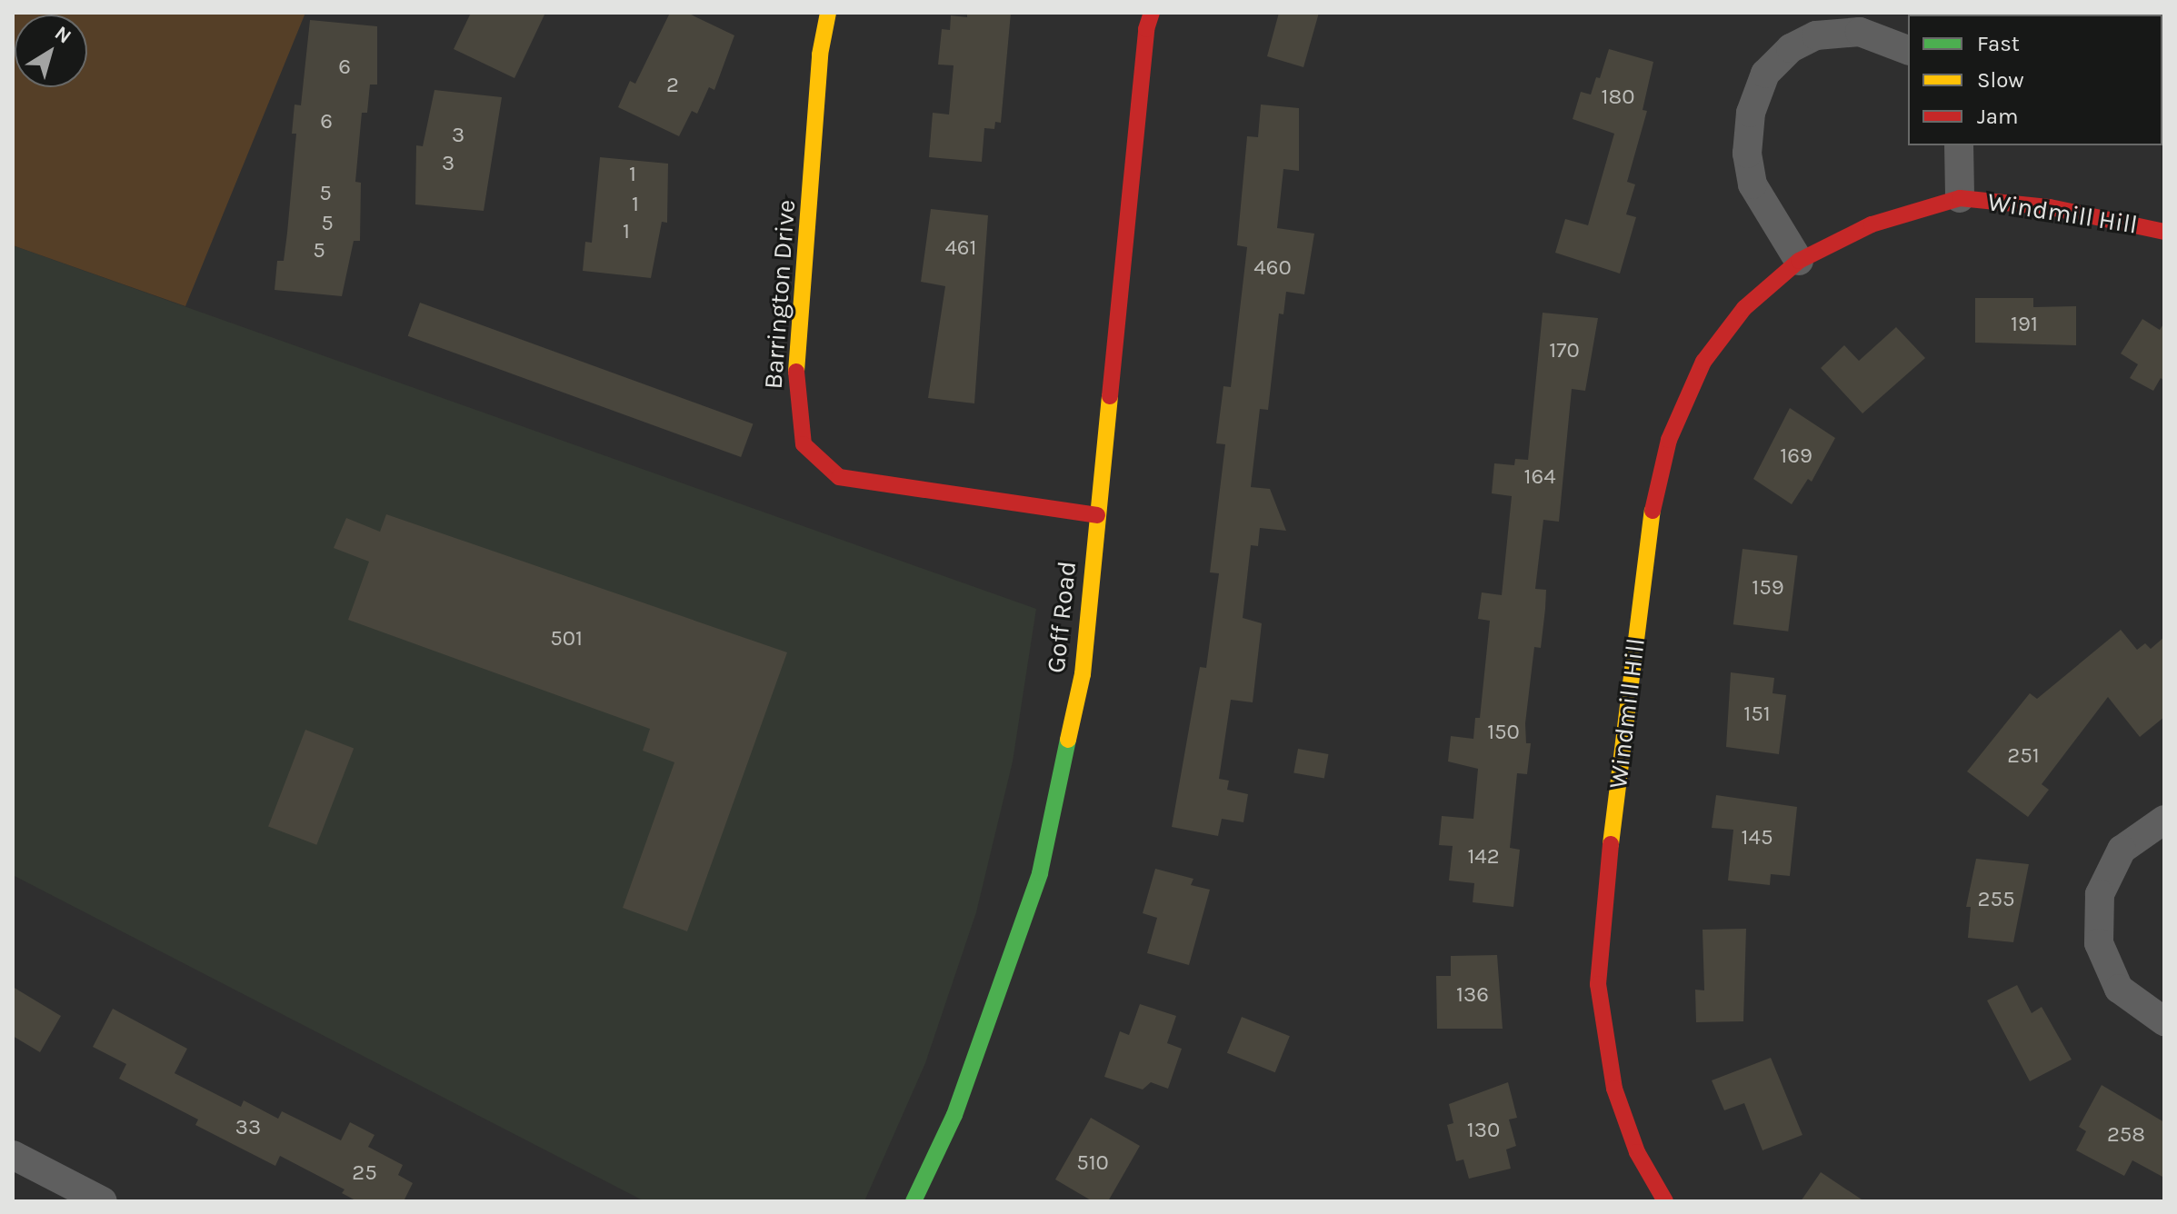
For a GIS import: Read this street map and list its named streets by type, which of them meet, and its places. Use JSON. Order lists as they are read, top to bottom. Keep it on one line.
{"streets":{"street":["Windmill Hill","Barrington Drive","Goff Road"]},"crossings":[["Barrington Drive","Goff Road"]],"house_numbers":["6","2","180","6","3","3","1","5","1","5","1","461","5","460","191","170","169","164","159","501","151","150","251","145","142","255","136","33","130","258","510","25"],"legend":["Fast","Slow","Jam"],"north":"top right"}
